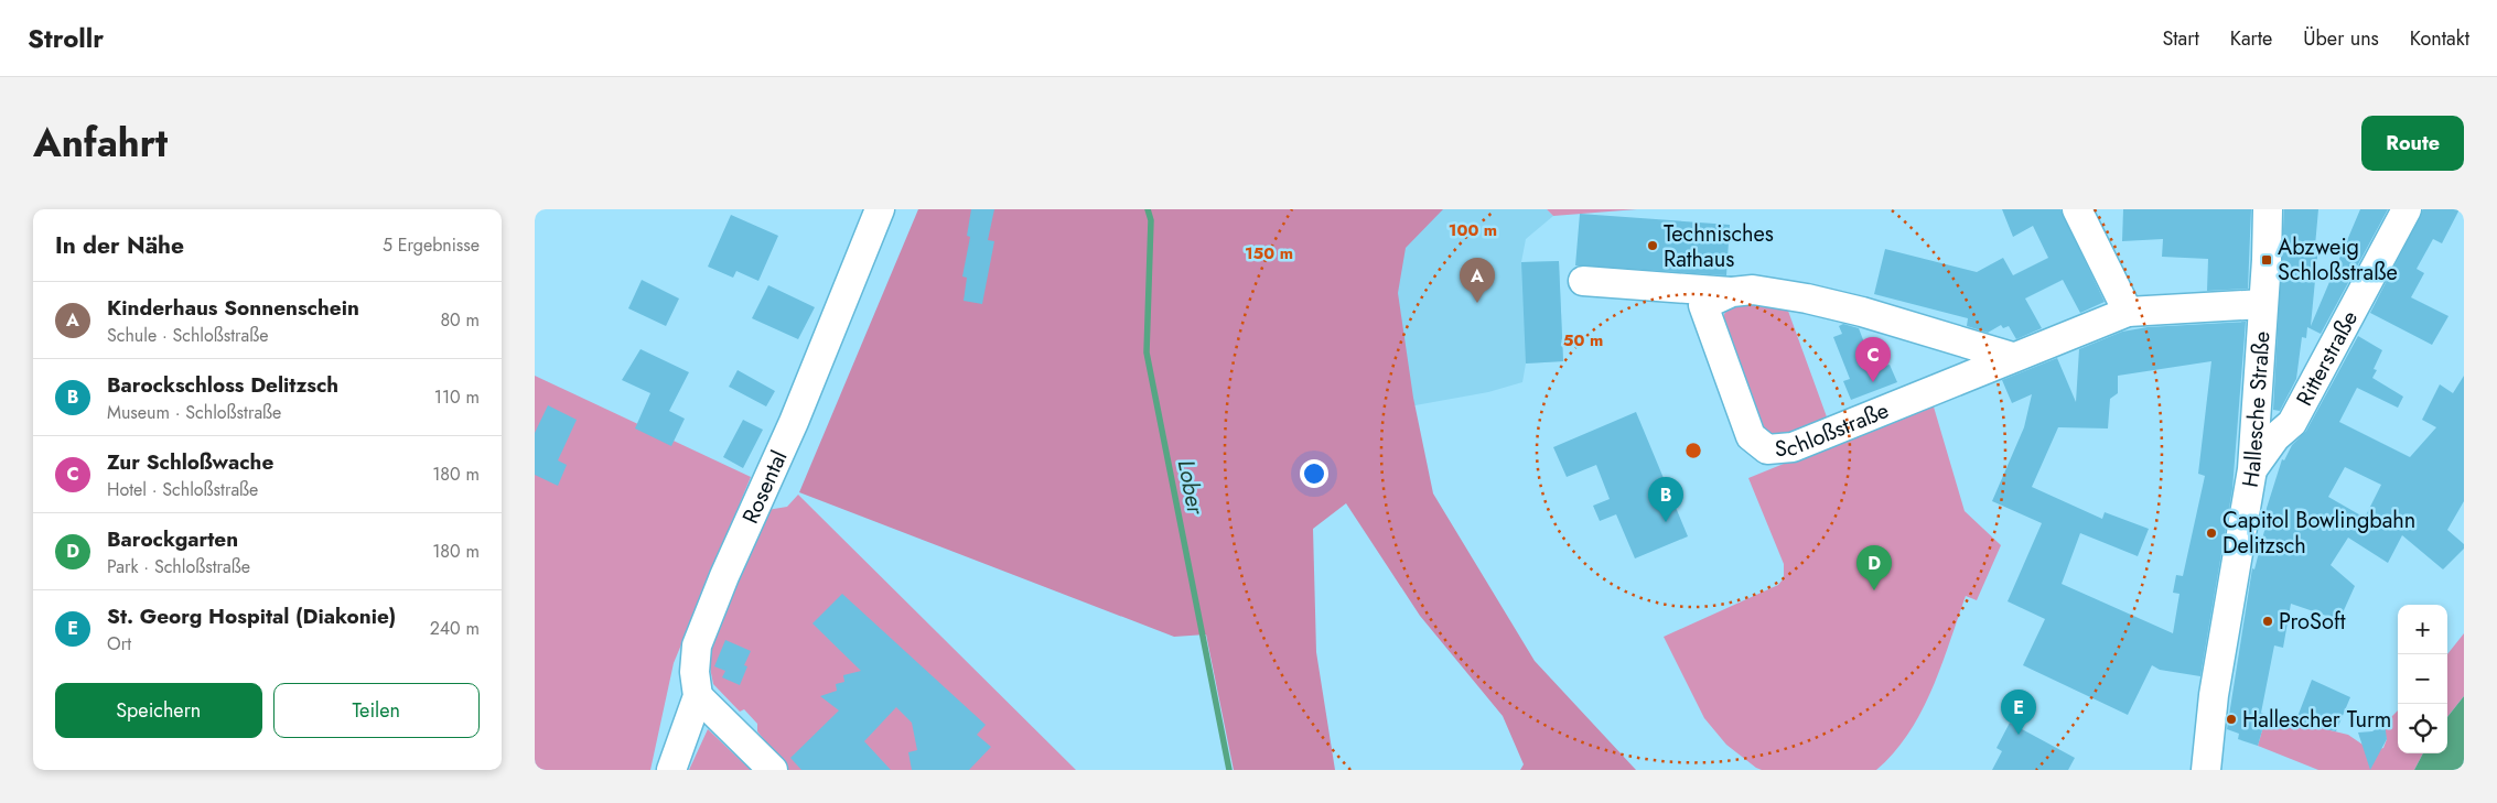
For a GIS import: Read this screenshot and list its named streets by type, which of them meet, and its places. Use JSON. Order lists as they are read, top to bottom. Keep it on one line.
{"streets":{"street":["Ritterstraße","Hallesche Straße","Schloßstraße","Rosental"]},"crossings":[["Ritterstraße","Hallesche Straße"],["Hallesche Straße","Schloßstraße"]],"water":["Lober"],"places":{"other":["Technisches Rathaus","Capitol Bowlingbahn Delitzsch","ProSoft","Hallescher Turm"],"transit":["Abzweig Schloßstraße"]},"page":{"header":"Strollr","nav":["Start","Karte","Über uns","Kontakt"],"title":"Anfahrt","buttons":["Route",["Speichern","Teilen"]],"heading":["In der Nähe","5 Ergebnisse"],"pins":["A","C","B","D","E"],"list":[{"mark":"A","name":"Kinderhaus Sonnenschein","note":"Schule · Schloßstraße","value":"80 m"},{"mark":"B","name":"Barockschloss Delitzsch","note":"Museum · Schloßstraße","value":"110 m"},{"mark":"C","name":"Zur Schloßwache","note":"Hotel · Schloßstraße","value":"180 m"},{"mark":"D","name":"Barockgarten","note":"Park · Schloßstraße","value":"180 m"},{"mark":"E","name":"St. Georg Hospital (Diakonie)","note":"Ort","value":"240 m"}],"map_buttons":["+","−"]},"rings":["100 m","150 m","50 m"]}
